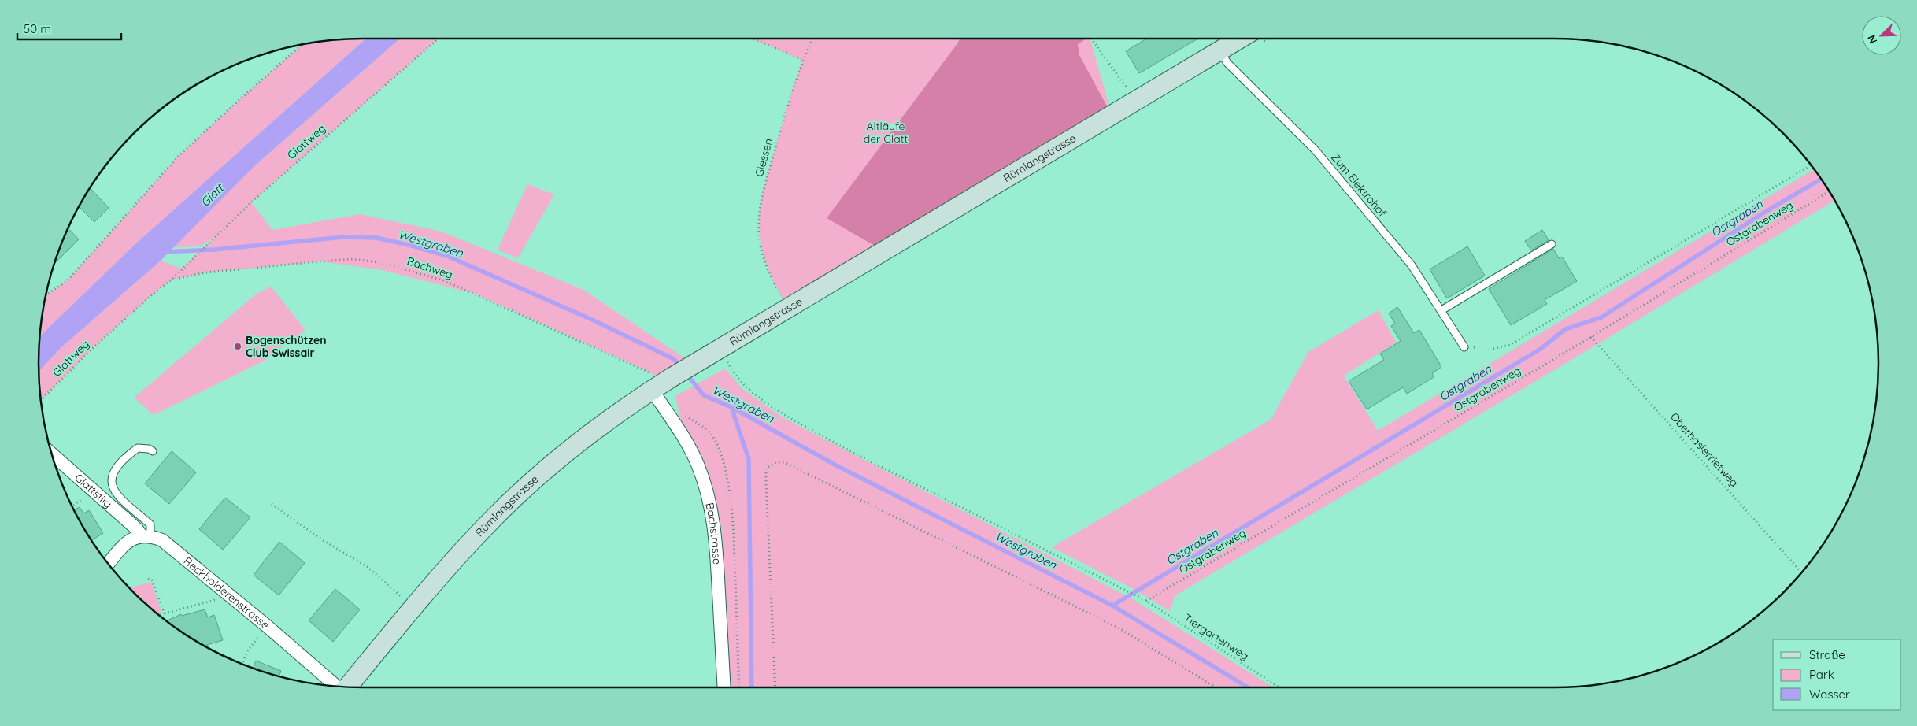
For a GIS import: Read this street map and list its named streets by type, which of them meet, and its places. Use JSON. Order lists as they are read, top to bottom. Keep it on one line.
{"streets":{"street":["Rümlangstrasse","Glattstiig","Bachstrasse","Reckholderenstrasse"],"lane":["Zum Elektrohof"],"path":["Glattweg","Giessen","Ostgrabenweg","Bachweg","Oberhaslerrietweg","Tiergartenweg"]},"crossings":[["Glattweg","Bachweg"],["Rümlangstrasse","Zum Elektrohof"],["Rümlangstrasse","Bachweg"],["Rümlangstrasse","Bachstrasse"],["Ostgrabenweg","Oberhaslerrietweg"],["Ostgrabenweg","Tiergartenweg"],["Bachweg","Bachstrasse"],["Glattstiig","Reckholderenstrasse"]],"water":["Glatt","Ostgraben","Westgraben"],"parks":["Altläufe der Glatt"],"places":["Bogenschützen Club Swissair"],"legend":["Straße","Park","Wasser"],"scale_bar":"50 m","north":"bottom left"}
